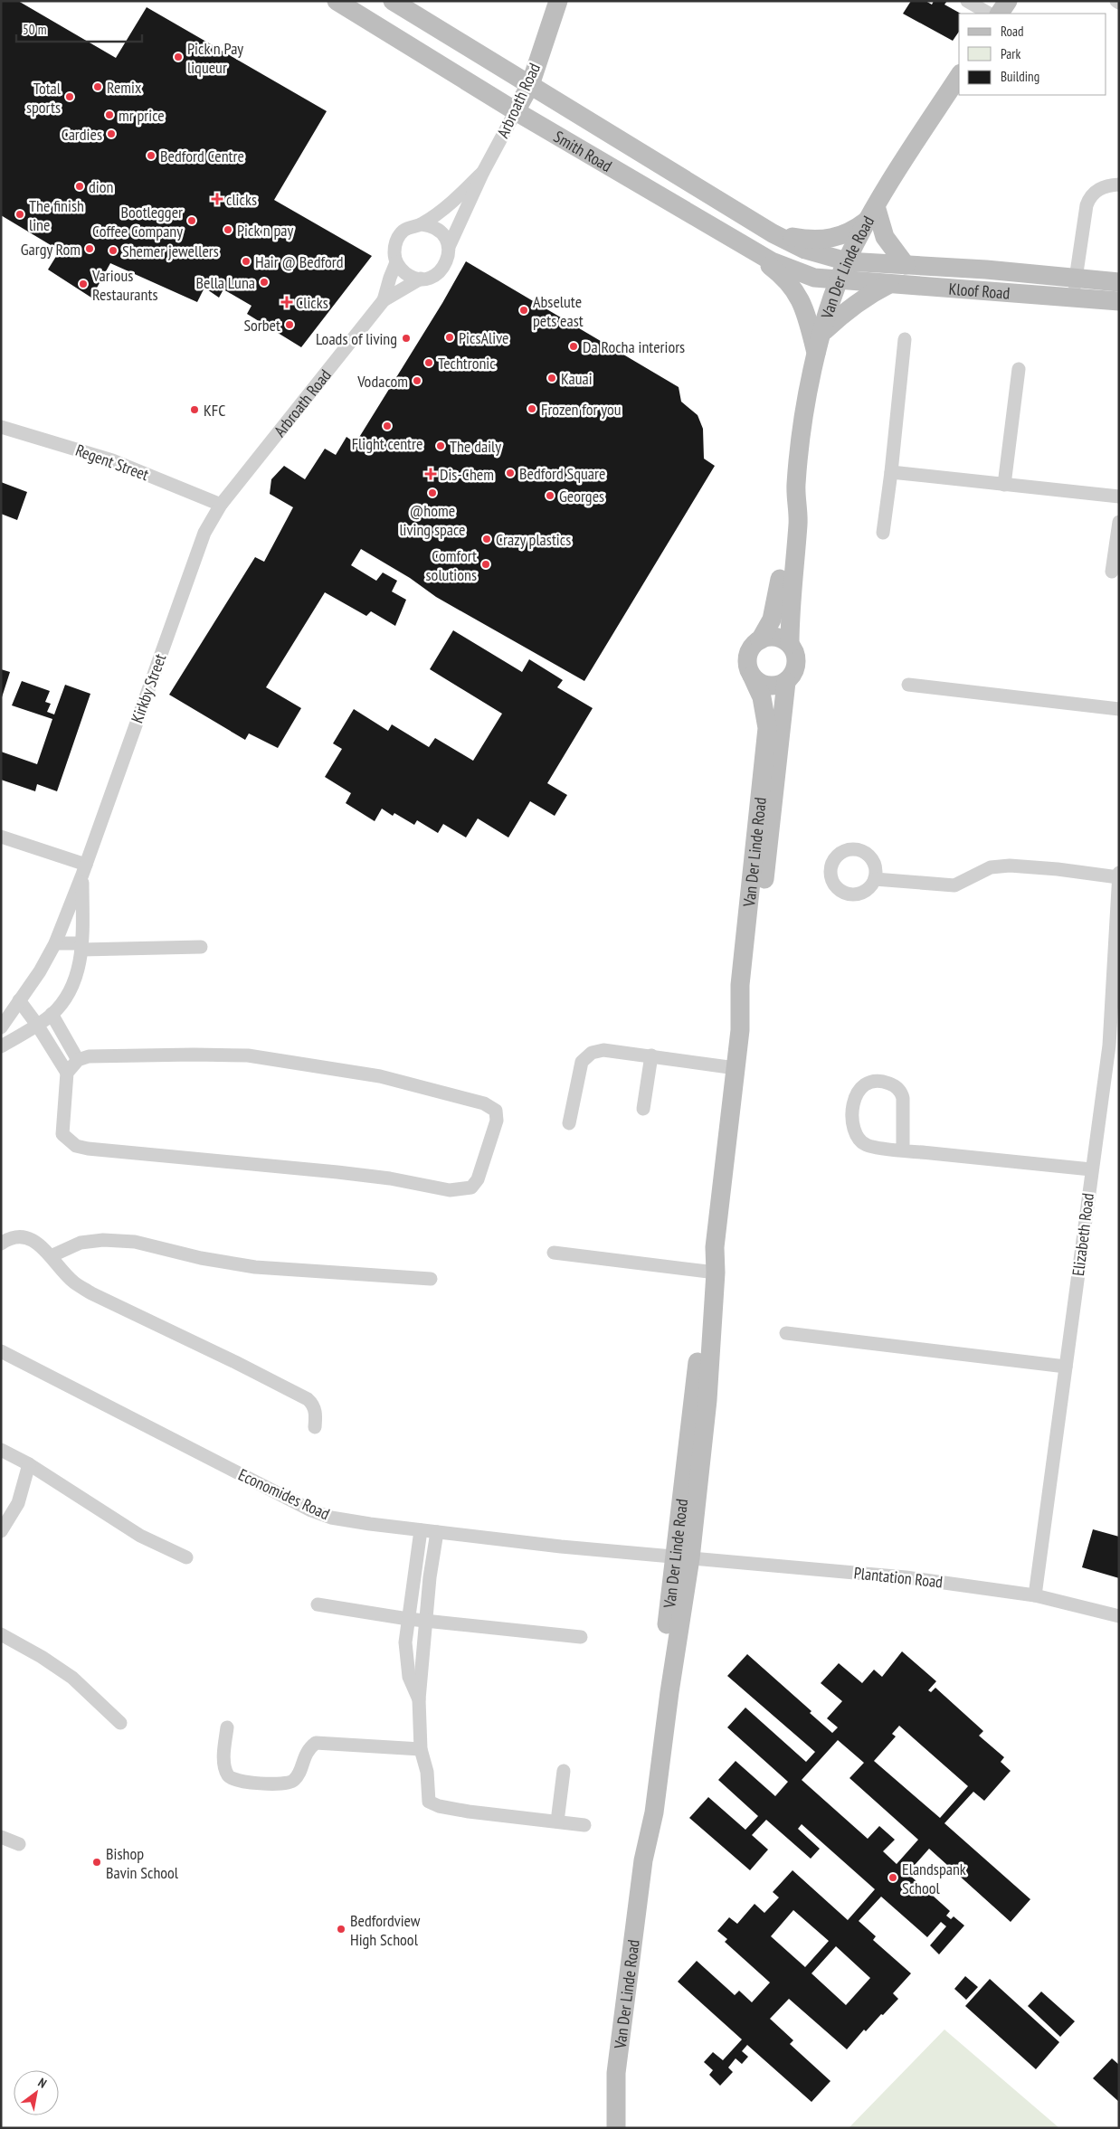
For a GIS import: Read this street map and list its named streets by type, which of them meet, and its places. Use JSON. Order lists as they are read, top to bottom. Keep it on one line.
{"streets":{"main road":["Arbroath Road","Smith Road","Van Der Linde Road","Kloof Road"],"street":["Regent Street","Kirkby Street","Elizabeth Road","Economides Road","Plantation Road"]},"crossings":[["Arbroath Road","Smith Road"],["Arbroath Road","Regent Street"],["Arbroath Road","Kirkby Street"],["Smith Road","Van Der Linde Road"],["Smith Road","Kloof Road"],["Van Der Linde Road","Kloof Road"],["Van Der Linde Road","Economides Road"],["Van Der Linde Road","Plantation Road"],["Regent Street","Kirkby Street"],["Elizabeth Road","Plantation Road"],["Economides Road","Plantation Road"]],"places":{"other":["Pick n Pay liqueur","Remix","Total sports","mr price","Cardies","Bedford Centre","dion","The finish line","Bootlegger Coffee Company","Pick n pay","Gargy Rom","Shemer jewellers","Hair @ Bedford","Bella Luna","Various Restaurants","Abselute pets east","Sorbet","PicsAlive","Loads of living","Da Rocha interiors","Techtronic","Kauai","Vodacom","Frozen for you","KFC","Flight centre","The daily","Bedford Square","@home living space","Georges","Crazy plastics","Comfort solutions","Bishop Bavin School","Elandspank School","Bedfordview High School"],"health":["clicks","Clicks","Dis-Chem"]},"legend":["Road","Park","Building"],"scale_bar":"50 m","north":"top right"}
